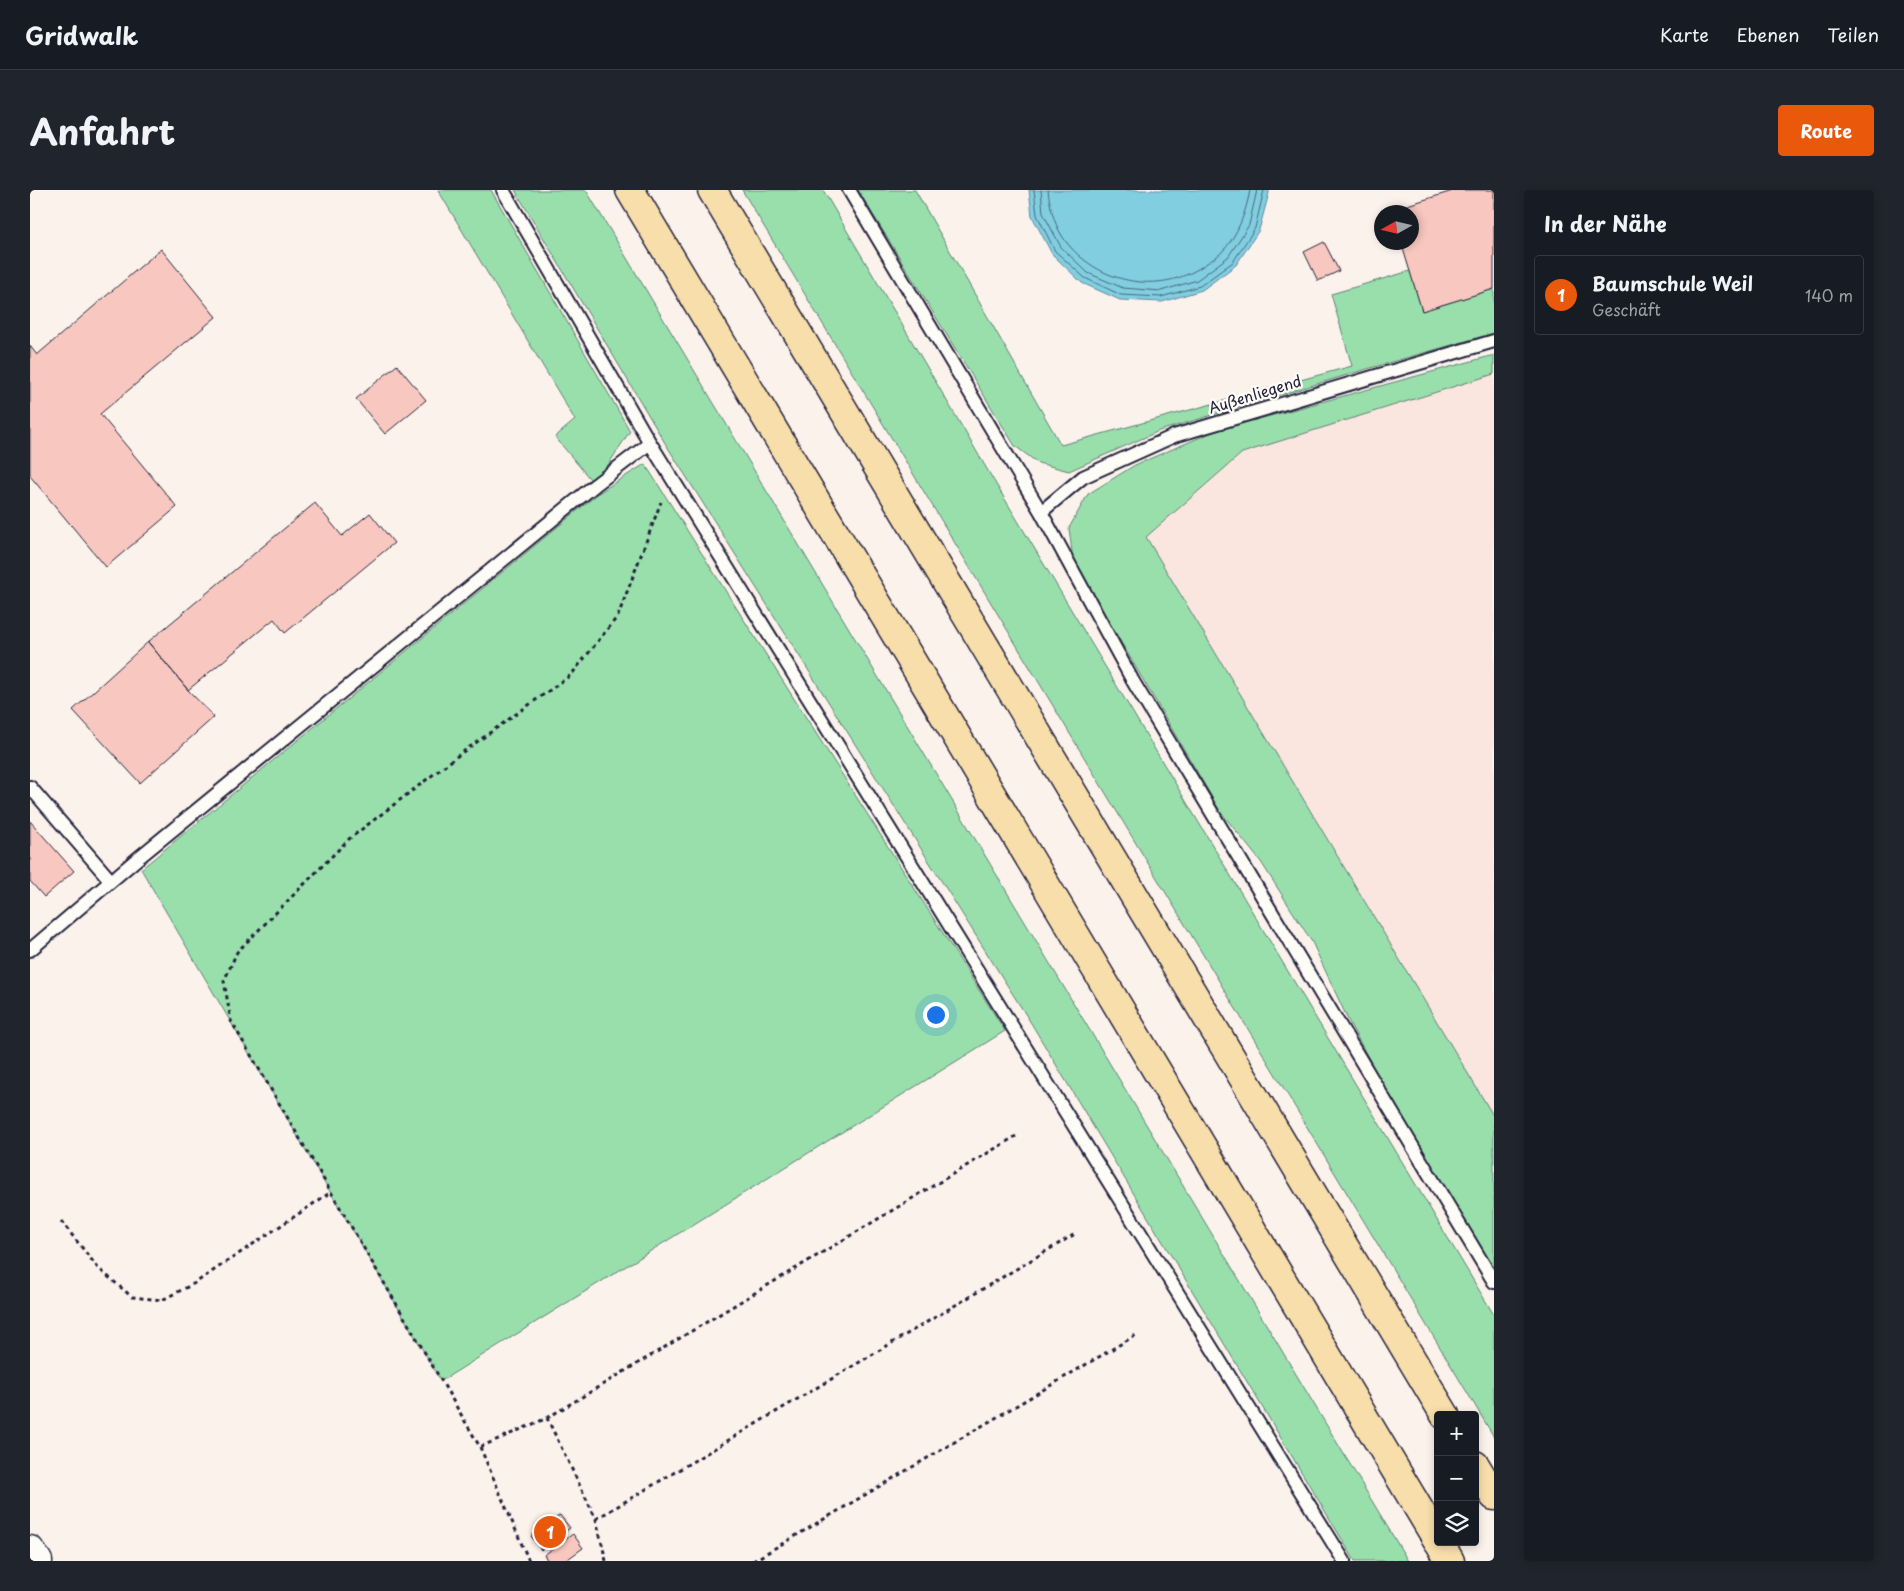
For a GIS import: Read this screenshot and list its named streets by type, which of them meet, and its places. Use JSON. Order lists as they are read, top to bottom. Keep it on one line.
{"streets":{"lane":["Außenliegend"]},"north":"left","page":{"header":"Gridwalk","nav":["Karte","Ebenen","Teilen"],"title":"Anfahrt","buttons":"Route","heading":"In der Nähe","list":[{"mark":"1","name":"Baumschule Weil","note":"Geschäft","value":"140 m"}],"map_buttons":["+","−"],"pins":"1"}}
